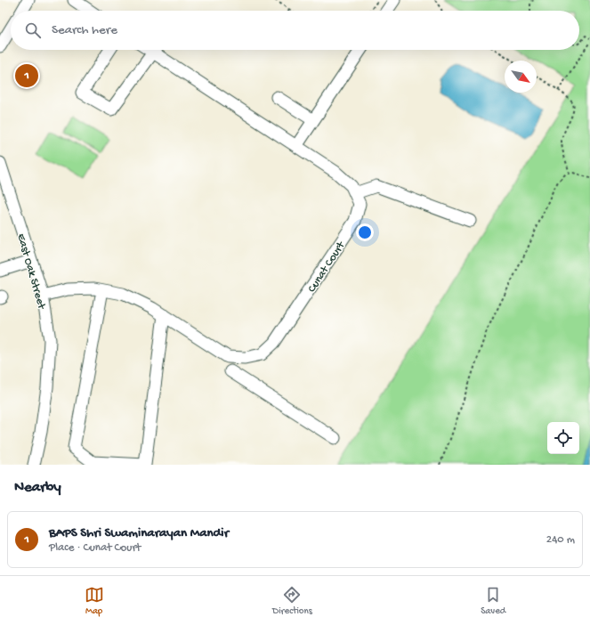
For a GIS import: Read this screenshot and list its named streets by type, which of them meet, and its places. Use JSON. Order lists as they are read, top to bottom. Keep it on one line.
{"streets":{"street":["Cunat Court","East Oak Street"]},"crossings":[["Cunat Court","East Oak Street"]],"north":"bottom right","page":{"search":"Search here","pins":"1","heading":"Nearby","list":[{"mark":"1","name":"BAPS Shri Swaminarayan Mandir","note":"Place · Cunat Court","value":"240 m"}],"nav":["Map","Directions","Saved"]}}
